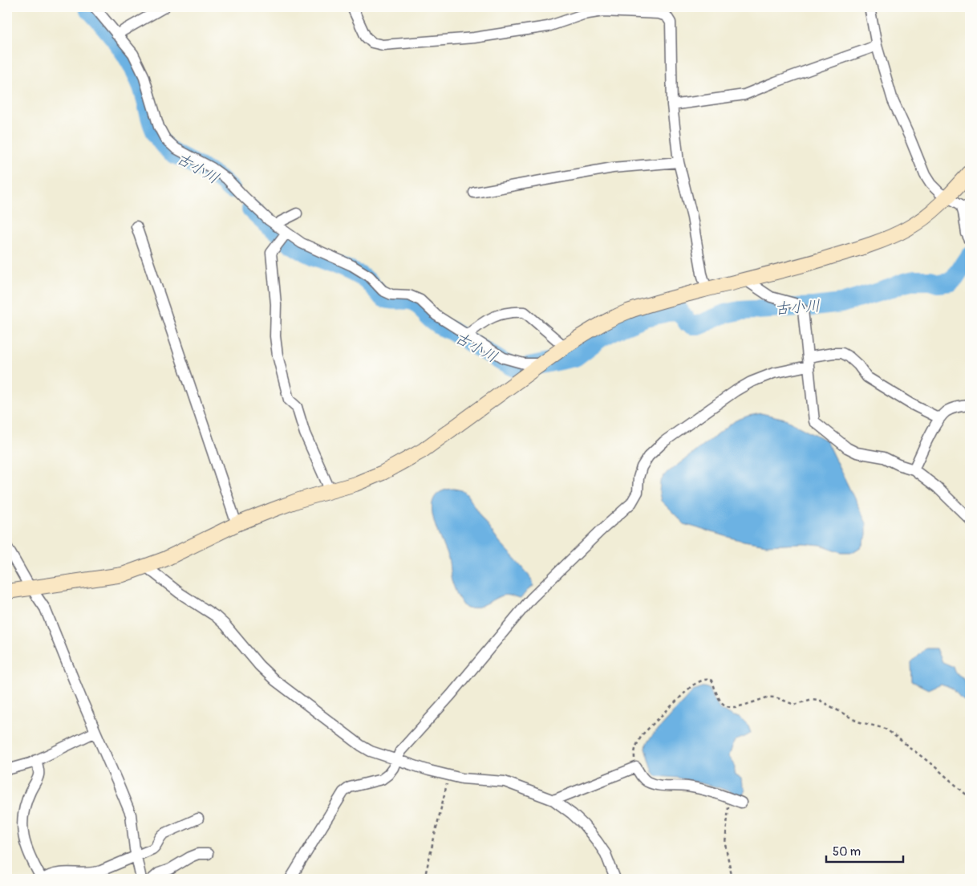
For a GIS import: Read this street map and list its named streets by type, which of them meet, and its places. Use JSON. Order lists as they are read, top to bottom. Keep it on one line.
{"water":["古小川"],"scale_bar":"50 m"}
